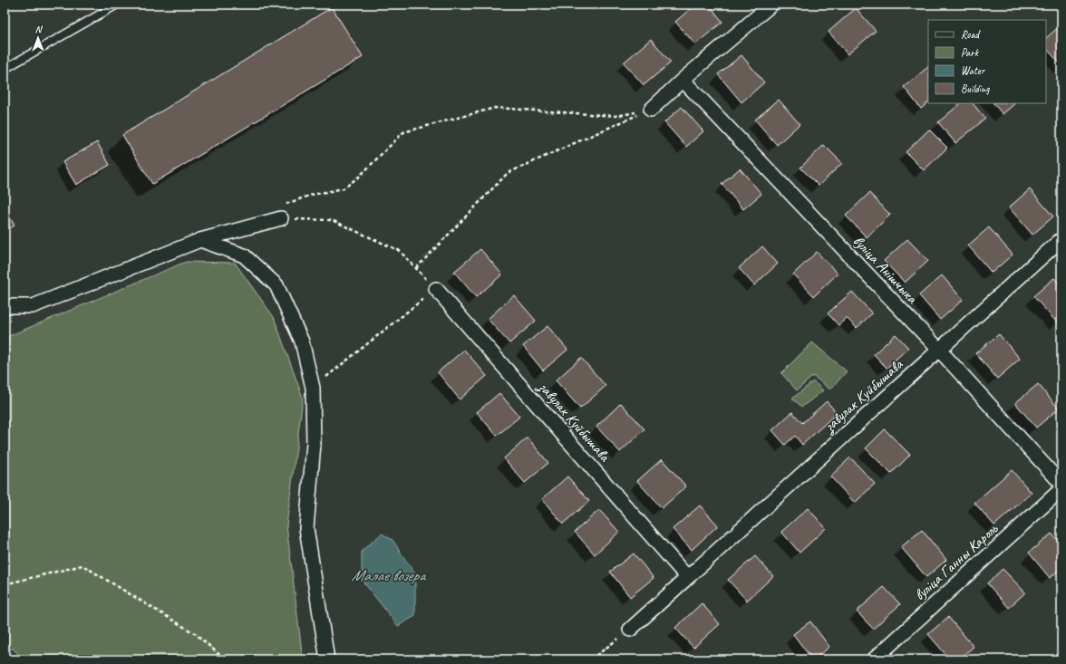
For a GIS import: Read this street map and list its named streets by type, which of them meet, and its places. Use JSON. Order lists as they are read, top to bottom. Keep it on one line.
{"streets":{"street":["вуліца Анішчыка","завулак Куйбышава","вуліца Ганны Кароль"]},"crossings":[["вуліца Анішчыка","завулак Куйбышава"]],"water":["Малае возера"],"legend":["Road","Park","Water","Building"],"north":"top"}
